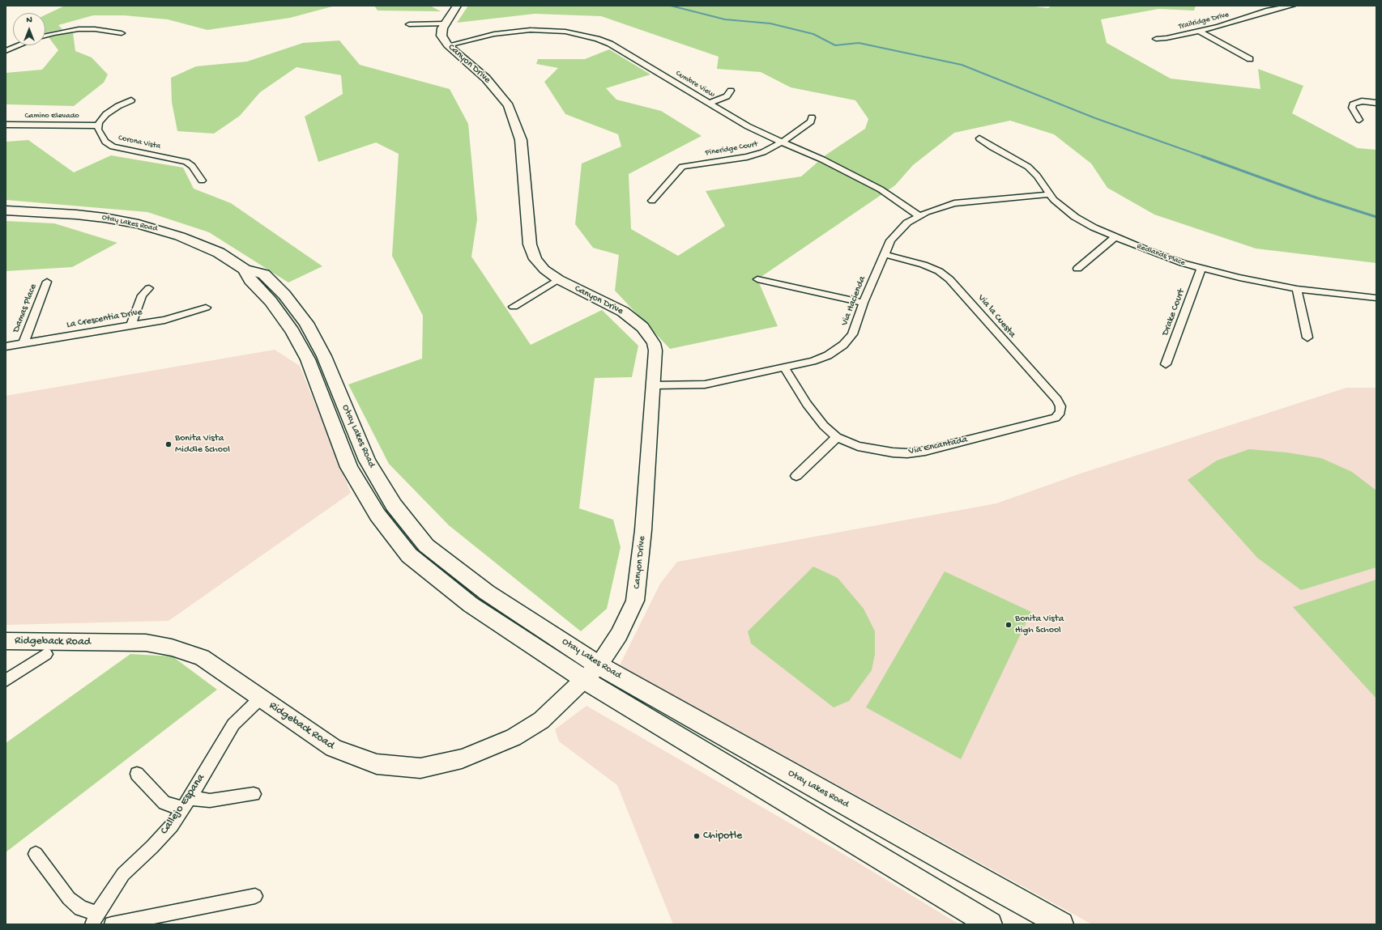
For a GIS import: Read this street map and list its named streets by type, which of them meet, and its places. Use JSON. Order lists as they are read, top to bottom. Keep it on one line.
{"streets":{"main road":["Otay Lakes Road"],"street":["Trailridge Drive","Canyon Drive","Cumbre View","Camino Elevado","Corona Vista","Pineridge Court","Redlands Place","Via Hacienda","Damas Place","Drake Court","Via la Cuesta","La Crescentia Drive","Via Encantada","Ridgeback Road","Callejo Espana"]},"crossings":[["Canyon Drive","Cumbre View"],["Canyon Drive","Otay Lakes Road"],["Canyon Drive","Via Hacienda"],["Canyon Drive","Ridgeback Road"],["Cumbre View","Pineridge Court"],["Cumbre View","Via Hacienda"],["Camino Elevado","Corona Vista"],["Otay Lakes Road","Ridgeback Road"],["Redlands Place","Via Hacienda"],["Redlands Place","Drake Court"],["Via Hacienda","Via la Cuesta"],["Via Hacienda","Via Encantada"],["Damas Place","La Crescentia Drive"],["Via la Cuesta","Via Encantada"],["Ridgeback Road","Callejo Espana"]],"places":["Bonita Vista Middle School","Bonita Vista High School","Chipotle"],"north":"top"}
